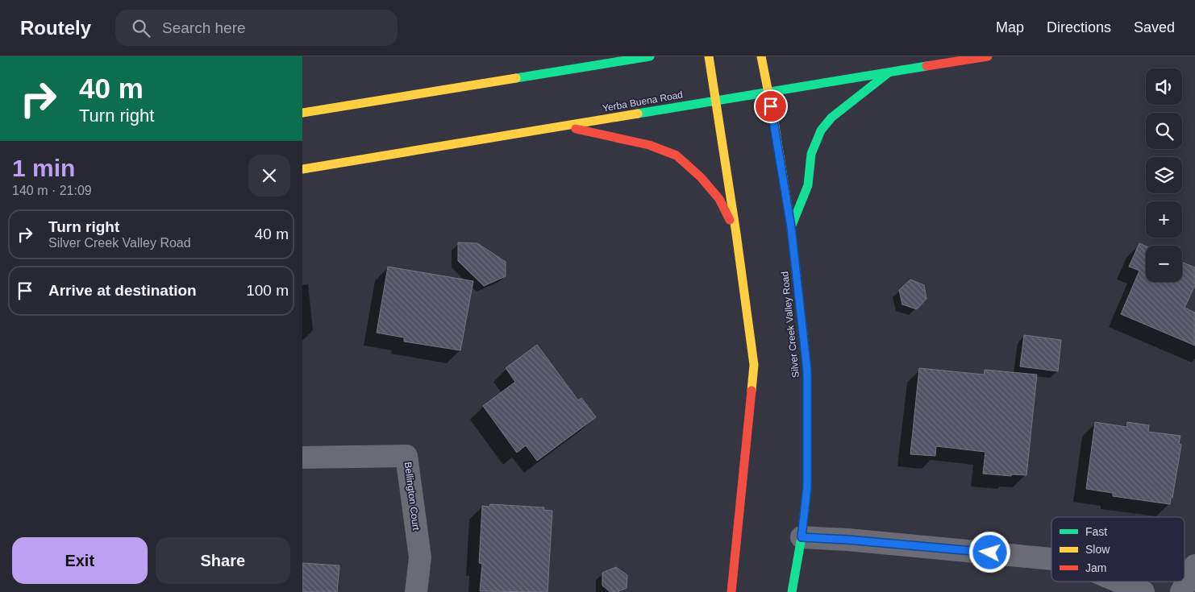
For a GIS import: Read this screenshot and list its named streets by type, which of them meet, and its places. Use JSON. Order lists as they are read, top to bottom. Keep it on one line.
{"streets":{"main road":["Yerba Buena Road","Silver Creek Valley Road"],"street":["Bellington Court"]},"crossings":[["Yerba Buena Road","Silver Creek Valley Road"]],"legend":["Fast","Slow","Jam"],"page":{"header":"Routely","search":"Search here","nav":["Map","Directions","Saved"],"turn":["40 m","Turn right"],"map_buttons":["+","−"],"heading":["1 min","140 m · 21:09"],"list":[{"name":"Turn right","note":"Silver Creek Valley Road","value":"40 m"},{"name":"Arrive at destination","value":"100 m"}],"buttons":["Exit","Share"]}}
